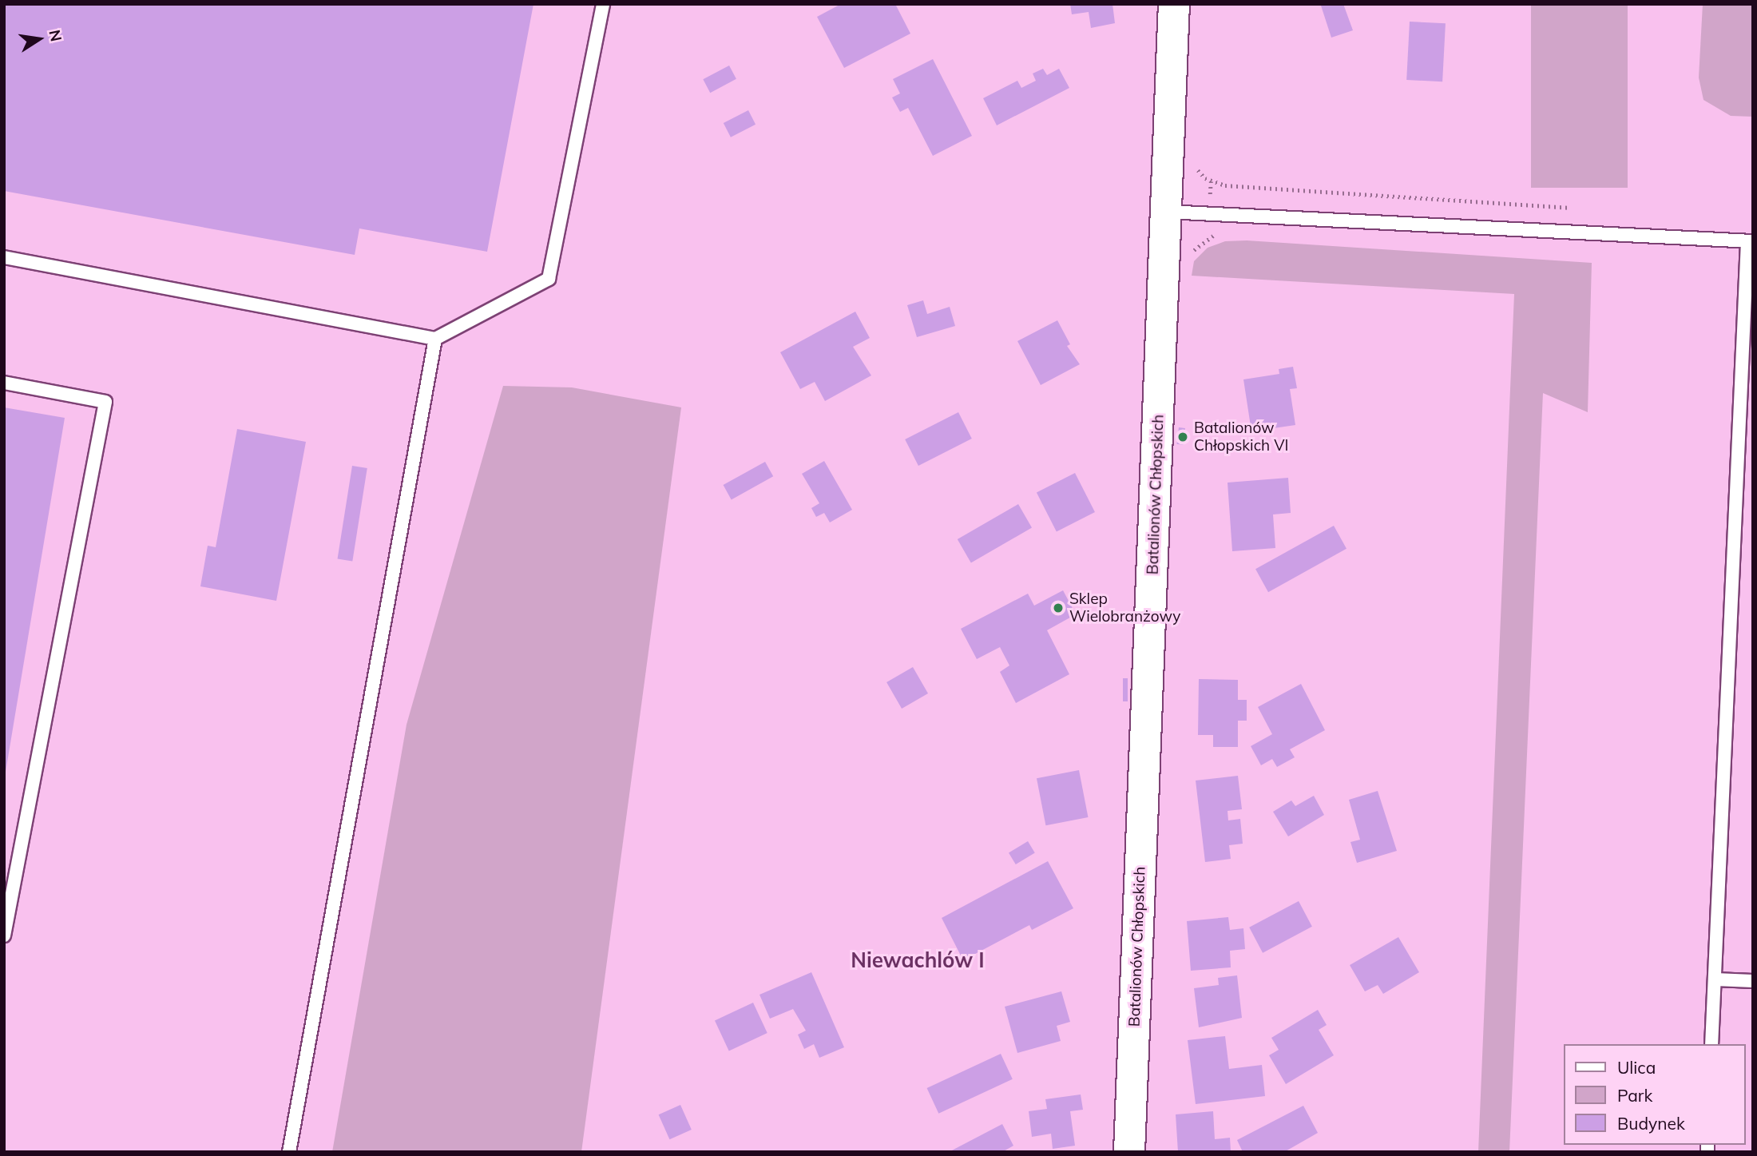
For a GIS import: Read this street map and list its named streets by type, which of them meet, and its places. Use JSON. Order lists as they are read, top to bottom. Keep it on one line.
{"streets":{"street":["Batalionów Chłopskich"]},"districts":["Niewachlów I"],"places":["Batalionów Chłopskich VI","Sklep Wielobranżowy"],"legend":["Ulica","Park","Budynek"],"north":"right"}
